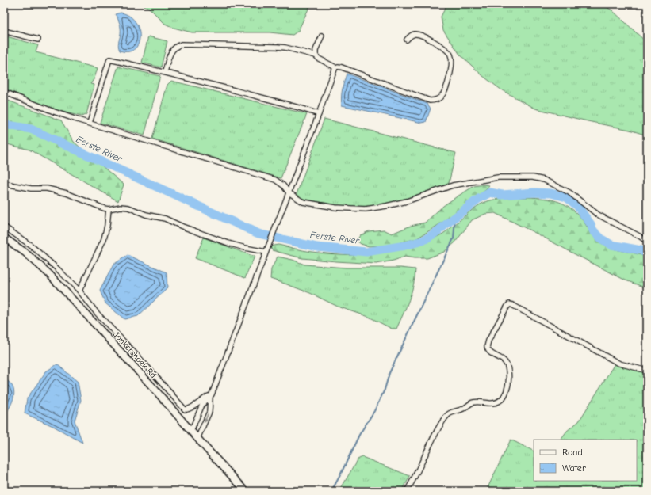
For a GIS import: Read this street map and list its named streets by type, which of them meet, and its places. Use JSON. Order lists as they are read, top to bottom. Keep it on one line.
{"streets":{"street":["Jonkershoek Rd"]},"water":["Eerste River"],"legend":["Road","Water"]}
